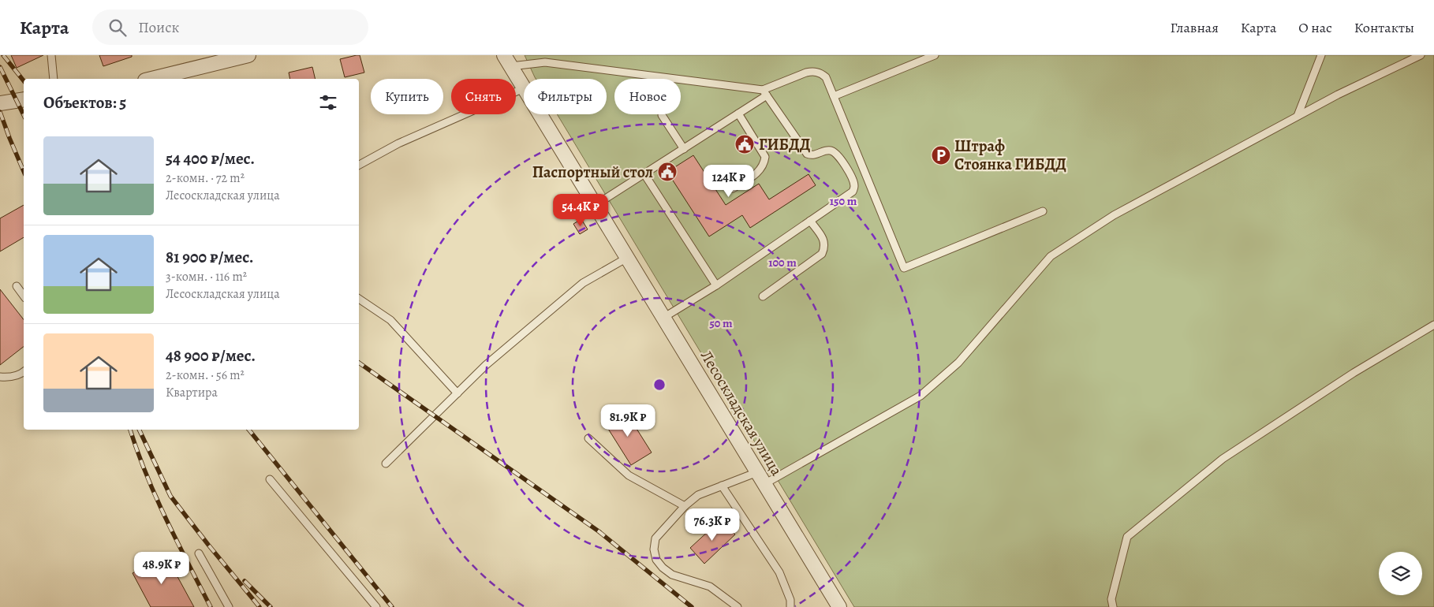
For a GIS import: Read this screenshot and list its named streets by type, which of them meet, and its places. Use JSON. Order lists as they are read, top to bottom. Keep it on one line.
{"streets":{"street":["Лесоскладская улица"]},"places":{"public building":["ГИБДД","Паспортный стол"],"parking":["Штраф Стоянка ГИБДД"]},"page":{"header":"Карта","search":"Поиск","nav":["Главная","Карта","О нас","Контакты"],"chip":["Купить","Снять","Фильтры","Новое"],"heading":"Объектов: 5","list":[{"name":"54 400 ₽/мес.","note":"2-комн. · 72 m² · Лесоскладская улица"},{"name":"81 900 ₽/мес.","note":"3-комн. · 116 m² · Лесоскладская улица"},{"name":"48 900 ₽/мес.","note":"2-комн. · 56 m² · Квартира"}],"price":["124K ₽","54.4K ₽","81.9K ₽","76.3K ₽","48.9K ₽"]},"rings":["150 m","100 m","50 m"]}
